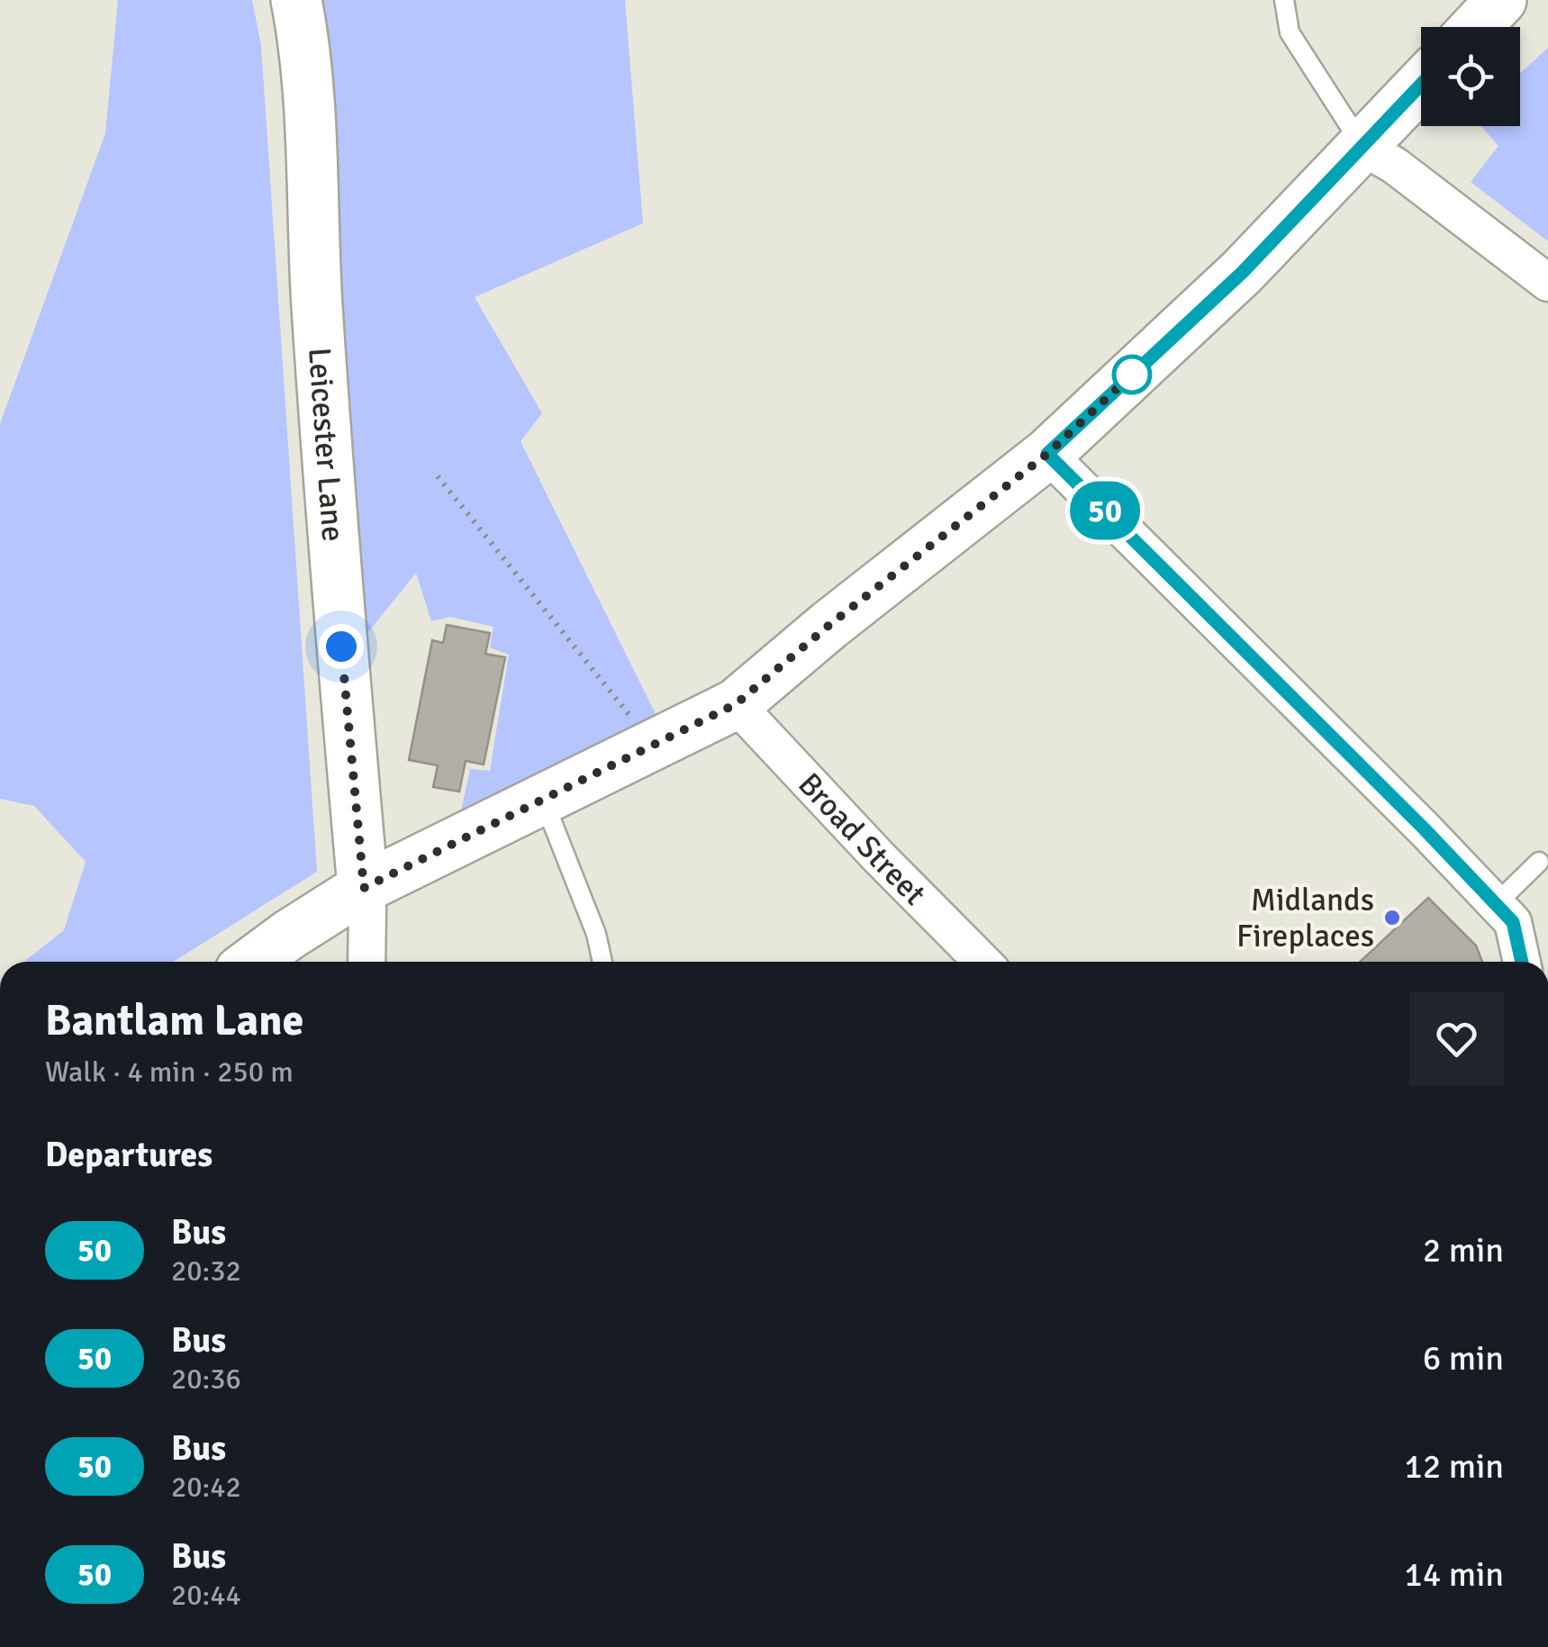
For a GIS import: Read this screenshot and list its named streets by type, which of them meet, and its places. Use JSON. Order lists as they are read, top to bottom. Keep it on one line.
{"streets":{"main road":["Leicester Lane"],"street":["Broad Street"]},"places":["Midlands Fireplaces"],"lines":["bus line 50"],"page":{"on_map":"50","heading":[["Bantlam Lane","Walk · 4 min · 250 m"],"Departures"],"list":[{"mark":"50","name":"Bus","note":"20:32","value":"2 min"},{"mark":"50","name":"Bus","note":"20:36","value":"6 min"},{"mark":"50","name":"Bus","note":"20:42","value":"12 min"},{"mark":"50","name":"Bus","note":"20:44","value":"14 min"}]}}
